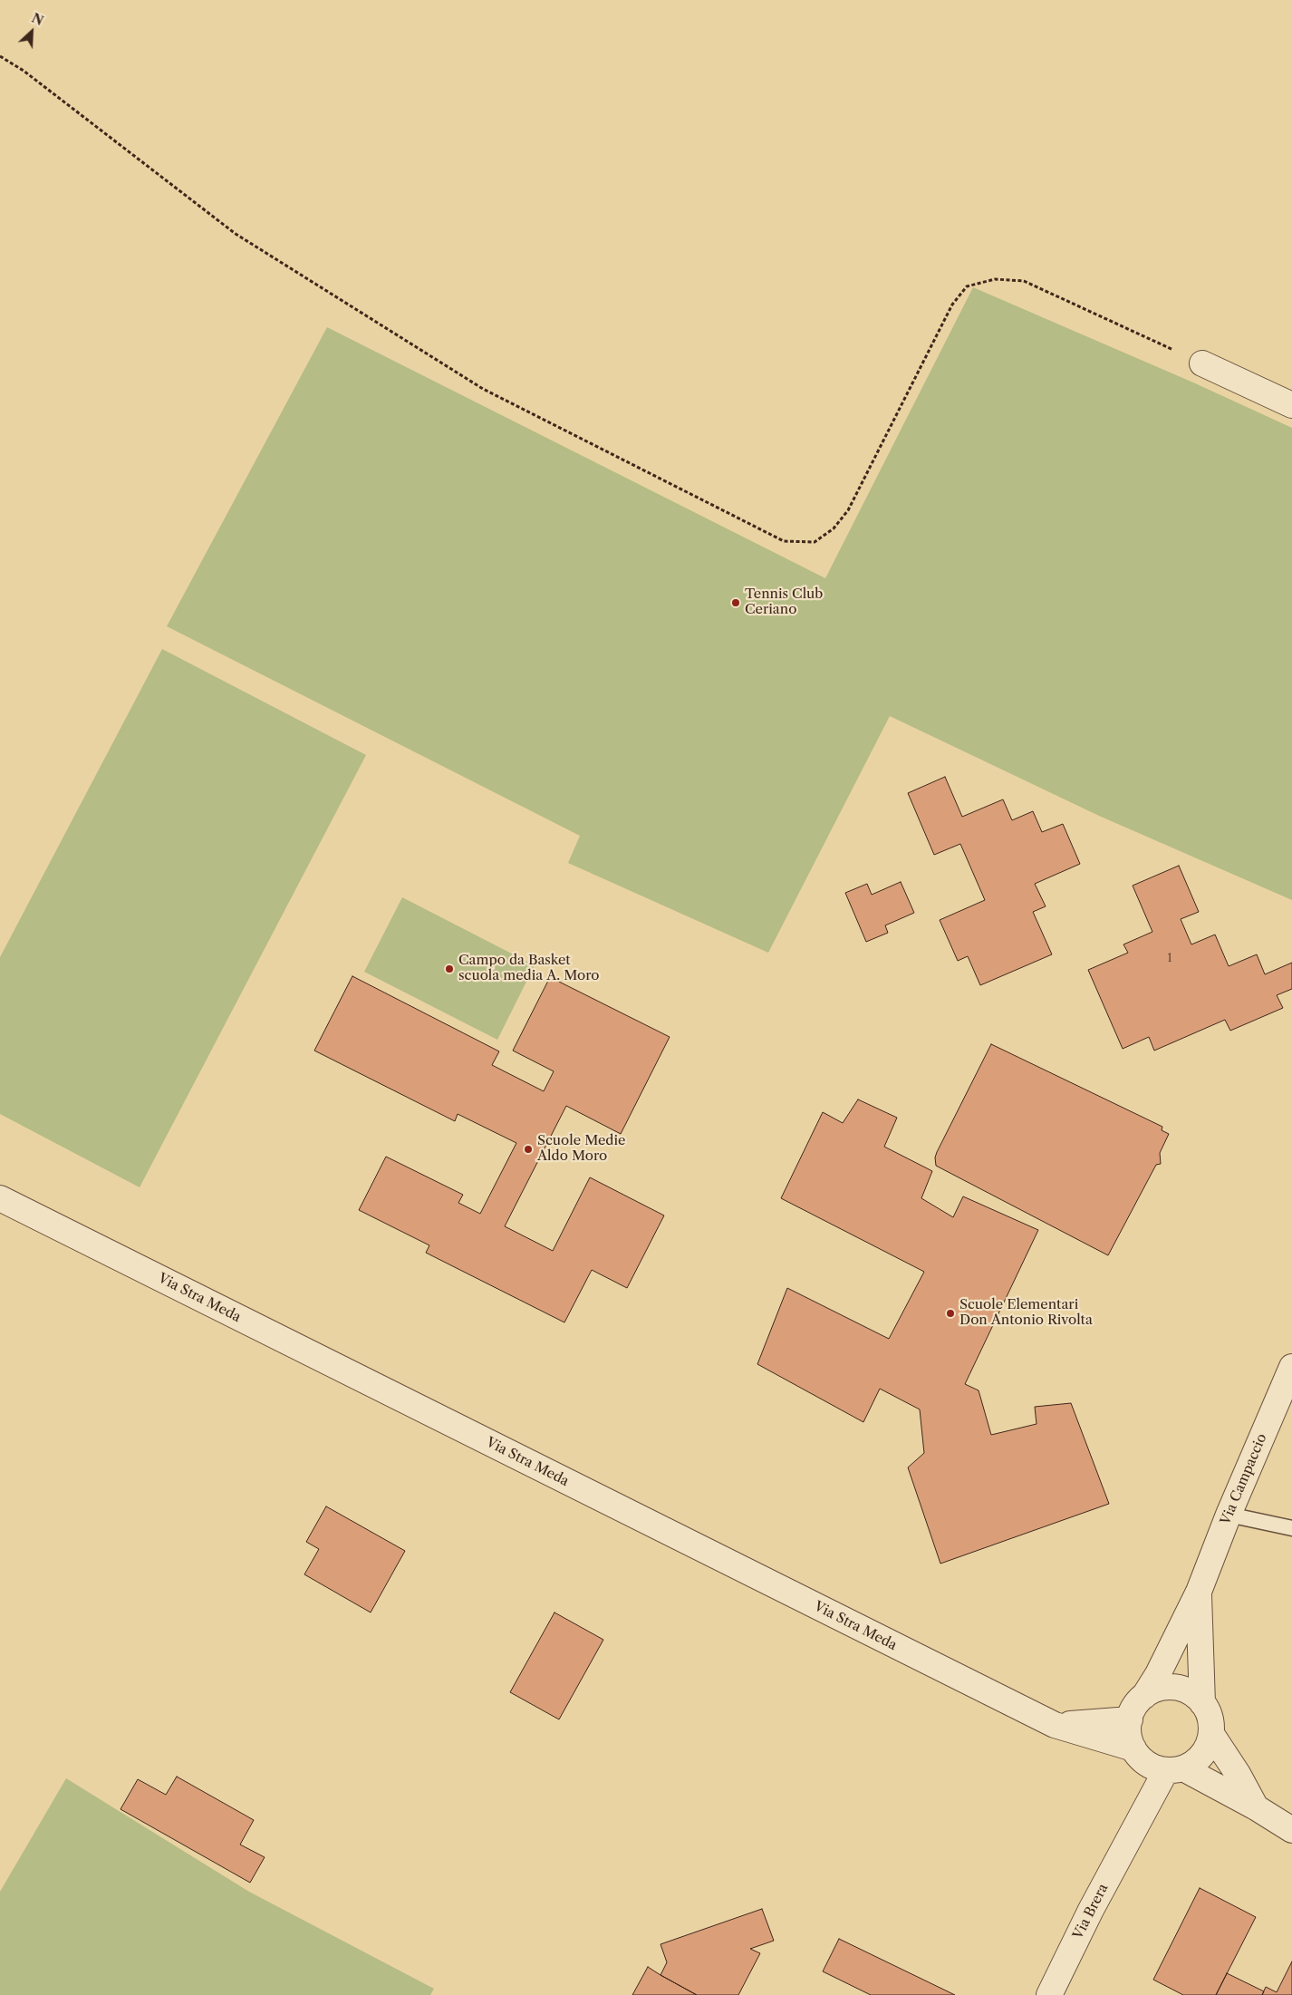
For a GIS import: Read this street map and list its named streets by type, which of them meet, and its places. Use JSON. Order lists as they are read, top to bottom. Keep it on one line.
{"streets":{"street":["Via Stra Meda","Via Campaccio","Via Brera"]},"crossings":[["Via Stra Meda","Via Campaccio"],["Via Stra Meda","Via Brera"],["Via Campaccio","Via Brera"]],"places":["Tennis Club Ceriano","Campo da Basket scuola media A. Moro","Scuole Medie Aldo Moro","Scuole Elementari Don Antonio Rivolta"],"house_numbers":["1"],"north":"top right"}
